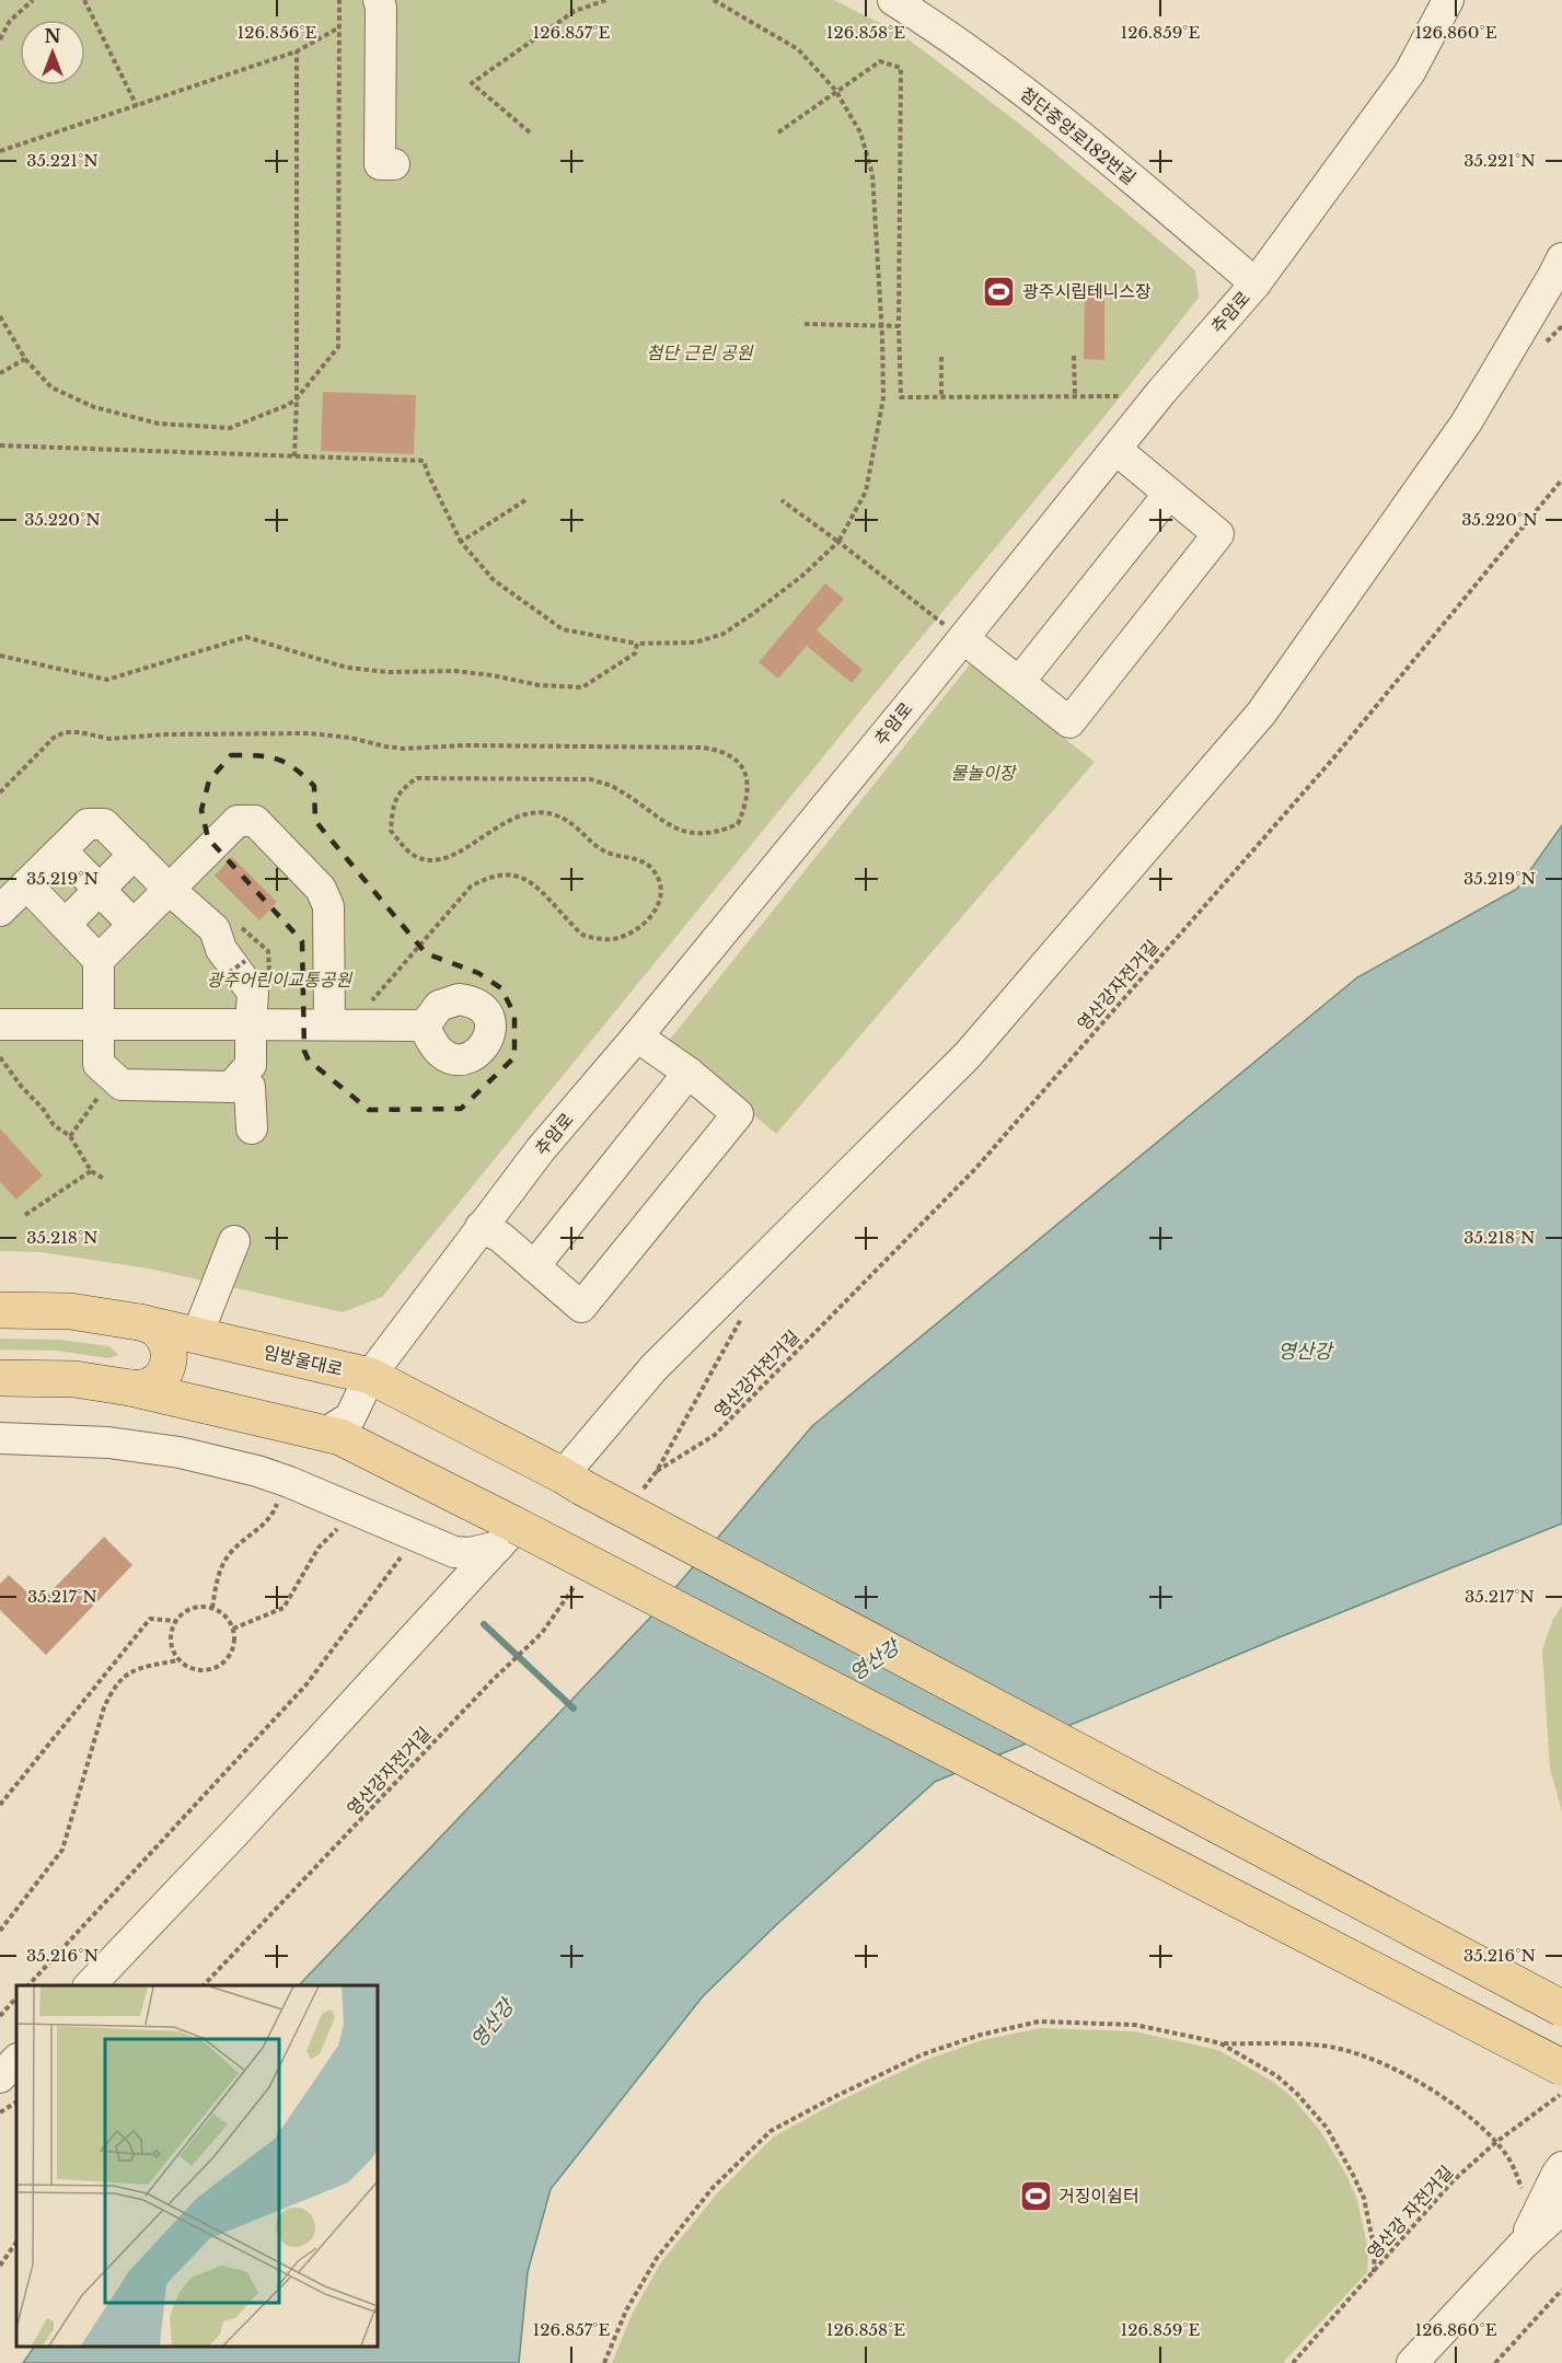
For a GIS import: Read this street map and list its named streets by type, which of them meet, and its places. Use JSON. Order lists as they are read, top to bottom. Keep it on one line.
{"streets":{"main road":["임방울대로"],"street":["첨단중앙로182번길","추암로"],"path":["영산강자전거길","영산강 자전거길"]},"crossings":[["첨단중앙로182번길","추암로"],["추암로","임방울대로"]],"water":["영산강"],"parks":["첨단 근린 공원","물놀이장","광주어린이교통공원"],"places":{"sports":["광주시립테니스장","거징이쉼터"]},"north":"top","coordinates":["126.856°E","126.857°E","126.858°E","126.859°E","126.860°E","35.221°N","35.220°N","35.219°N","35.218°N","35.217°N","35.216°N"]}
